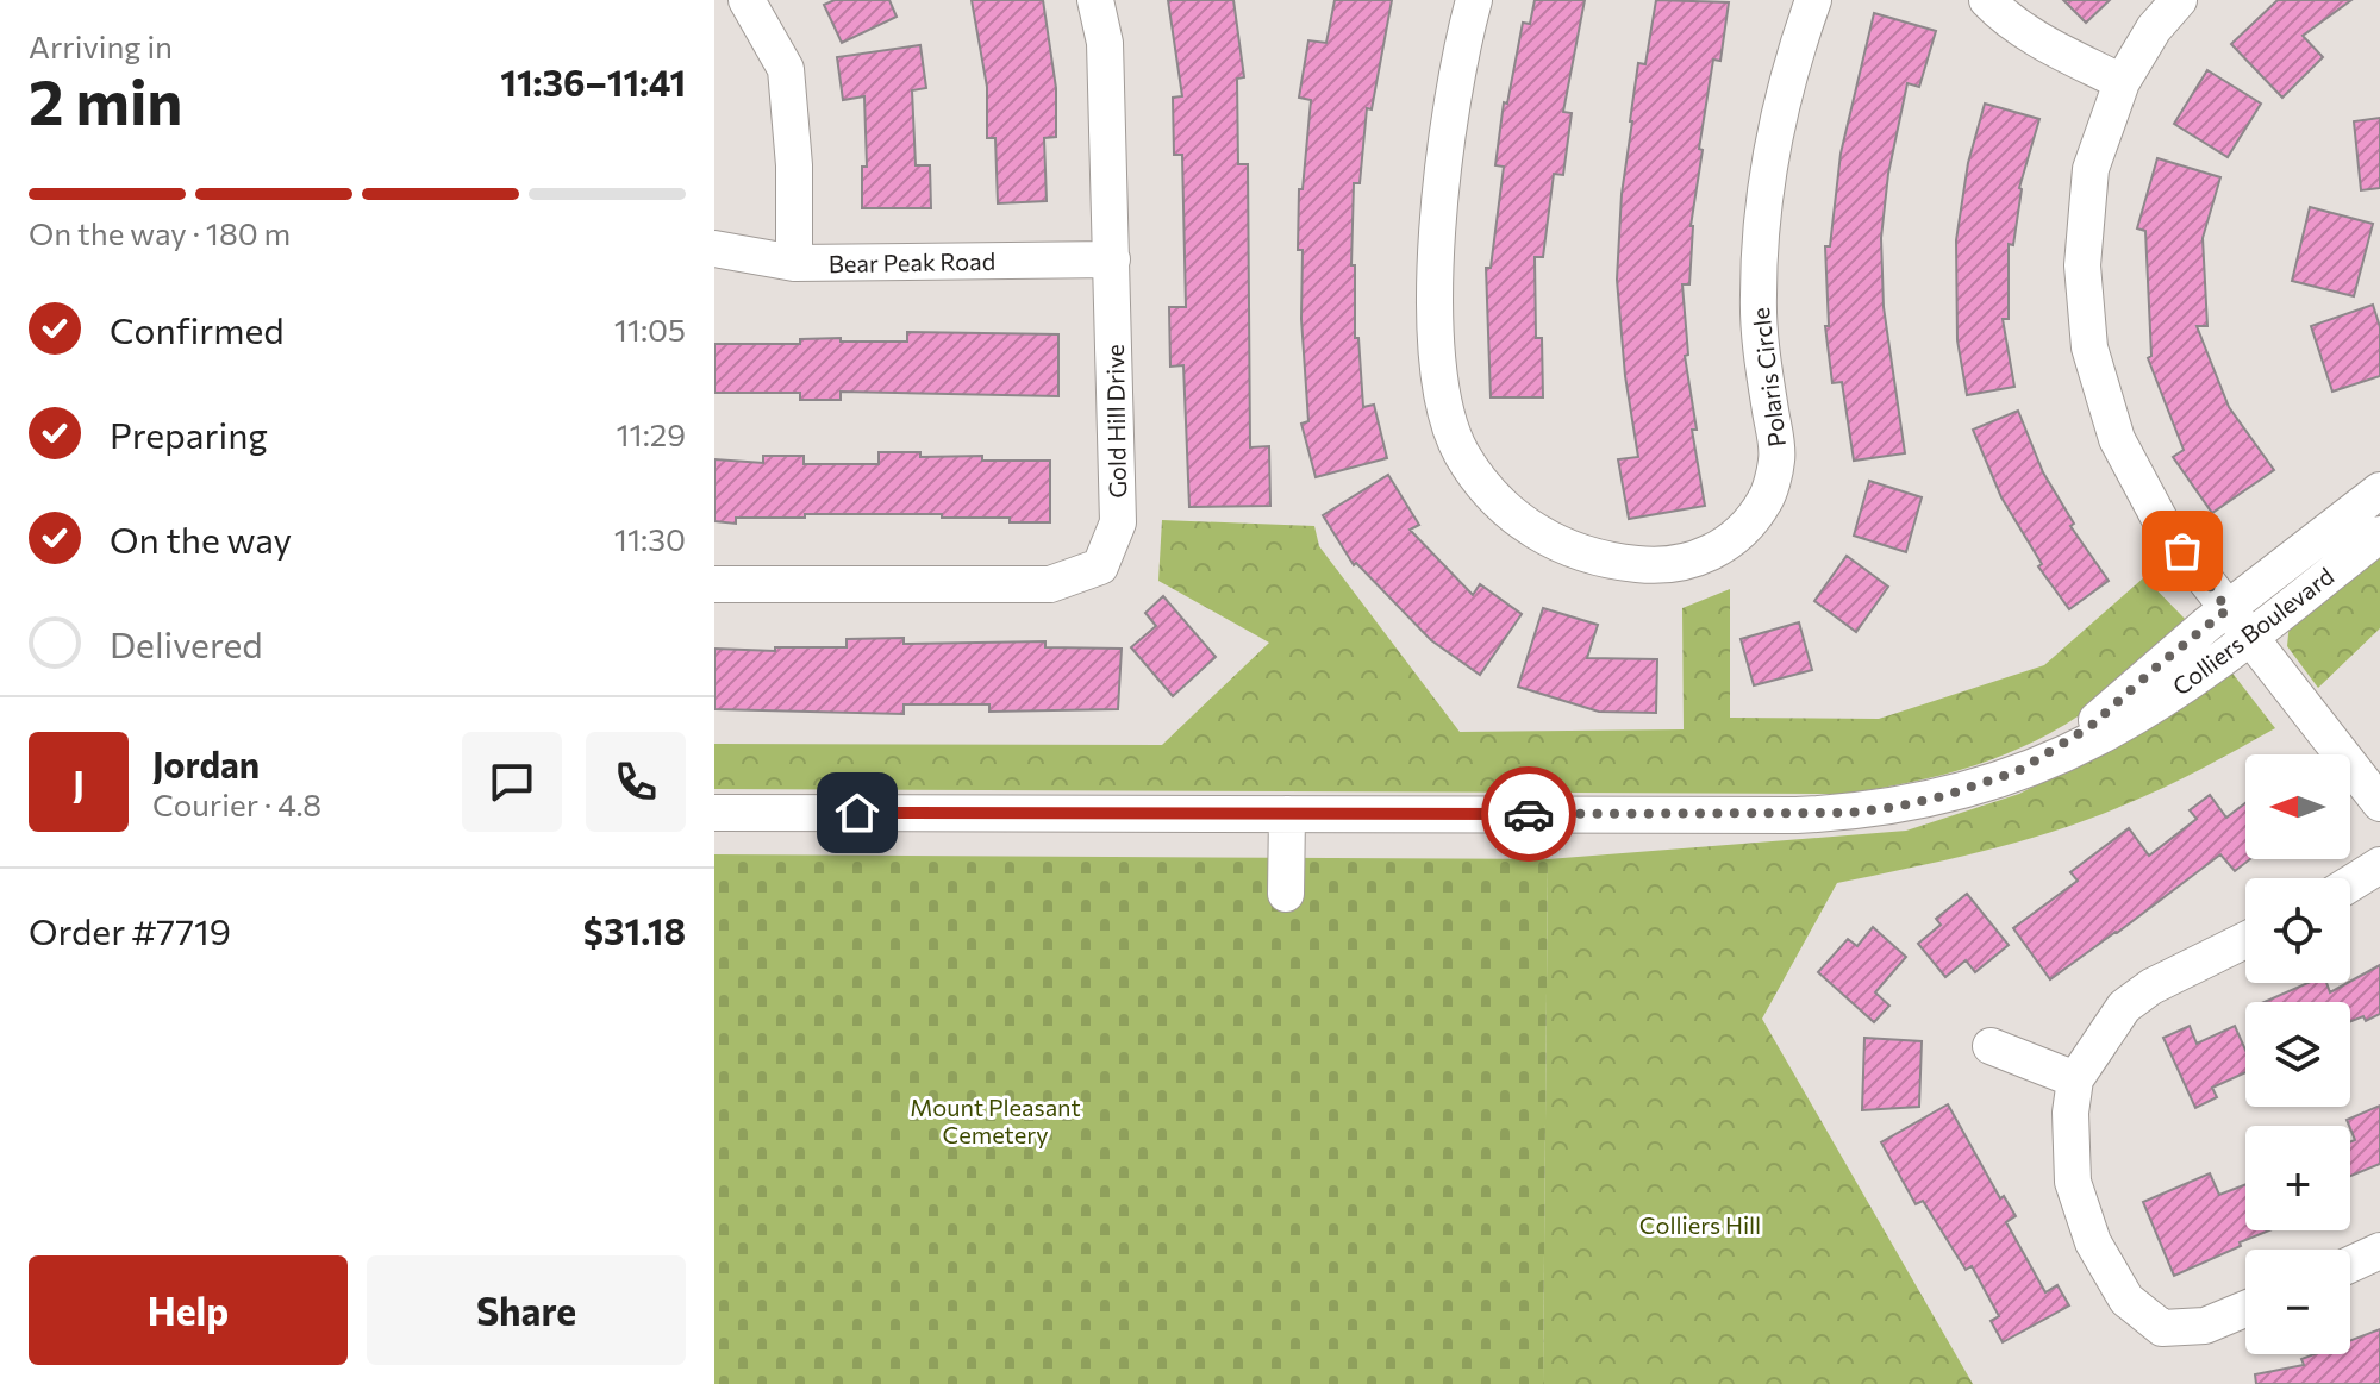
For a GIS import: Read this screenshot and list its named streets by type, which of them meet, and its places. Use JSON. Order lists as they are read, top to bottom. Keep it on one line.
{"streets":{"street":["Bear Peak Road","Polaris Circle","Gold Hill Drive","Colliers Boulevard"]},"crossings":[["Bear Peak Road","Gold Hill Drive"]],"parks":["Mount Pleasant Cemetery","Colliers Hill"],"north":"left","page":{"heading":["2 min","Arriving in","11:36–11:41"],"panel":["Jordan","Courier · 4.8","Order #7719","$31.18"],"bar":"On the way · 180 m","list":[["Confirmed","11:05"],["Preparing","11:29"],["On the way","11:30"],"Delivered"],"round":"J","map_buttons":["+","−"],"buttons":["Help","Share"]}}
